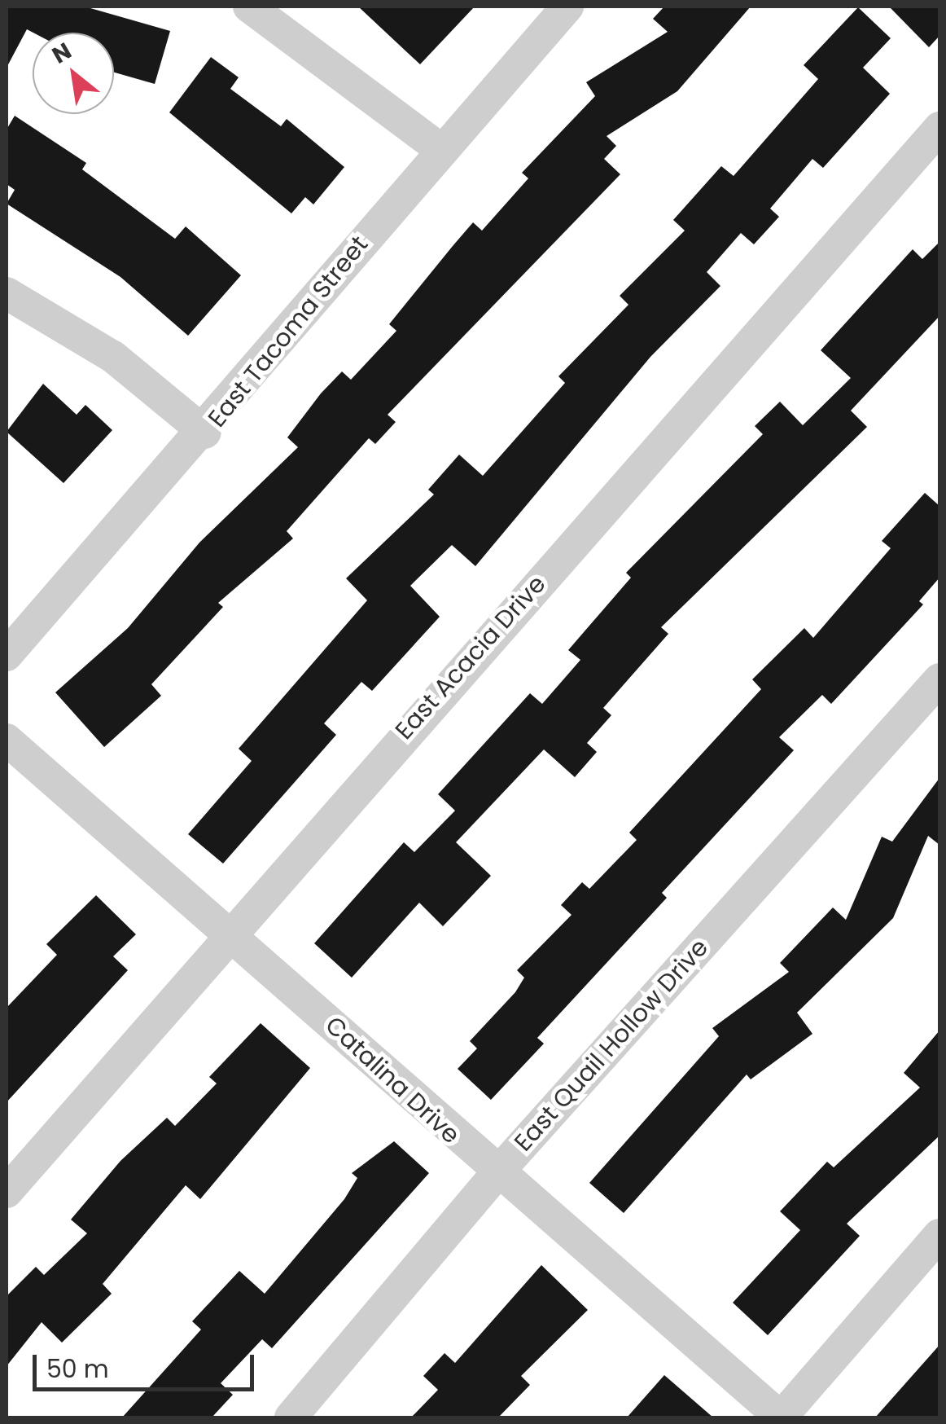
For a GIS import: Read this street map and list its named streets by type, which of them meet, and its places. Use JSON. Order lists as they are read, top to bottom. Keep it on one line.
{"streets":{"street":["East Tacoma Street","East Acacia Drive","East Quail Hollow Drive","Catalina Drive"]},"crossings":[["East Acacia Drive","Catalina Drive"],["East Quail Hollow Drive","Catalina Drive"]],"scale_bar":"50 m","north":"top left"}
